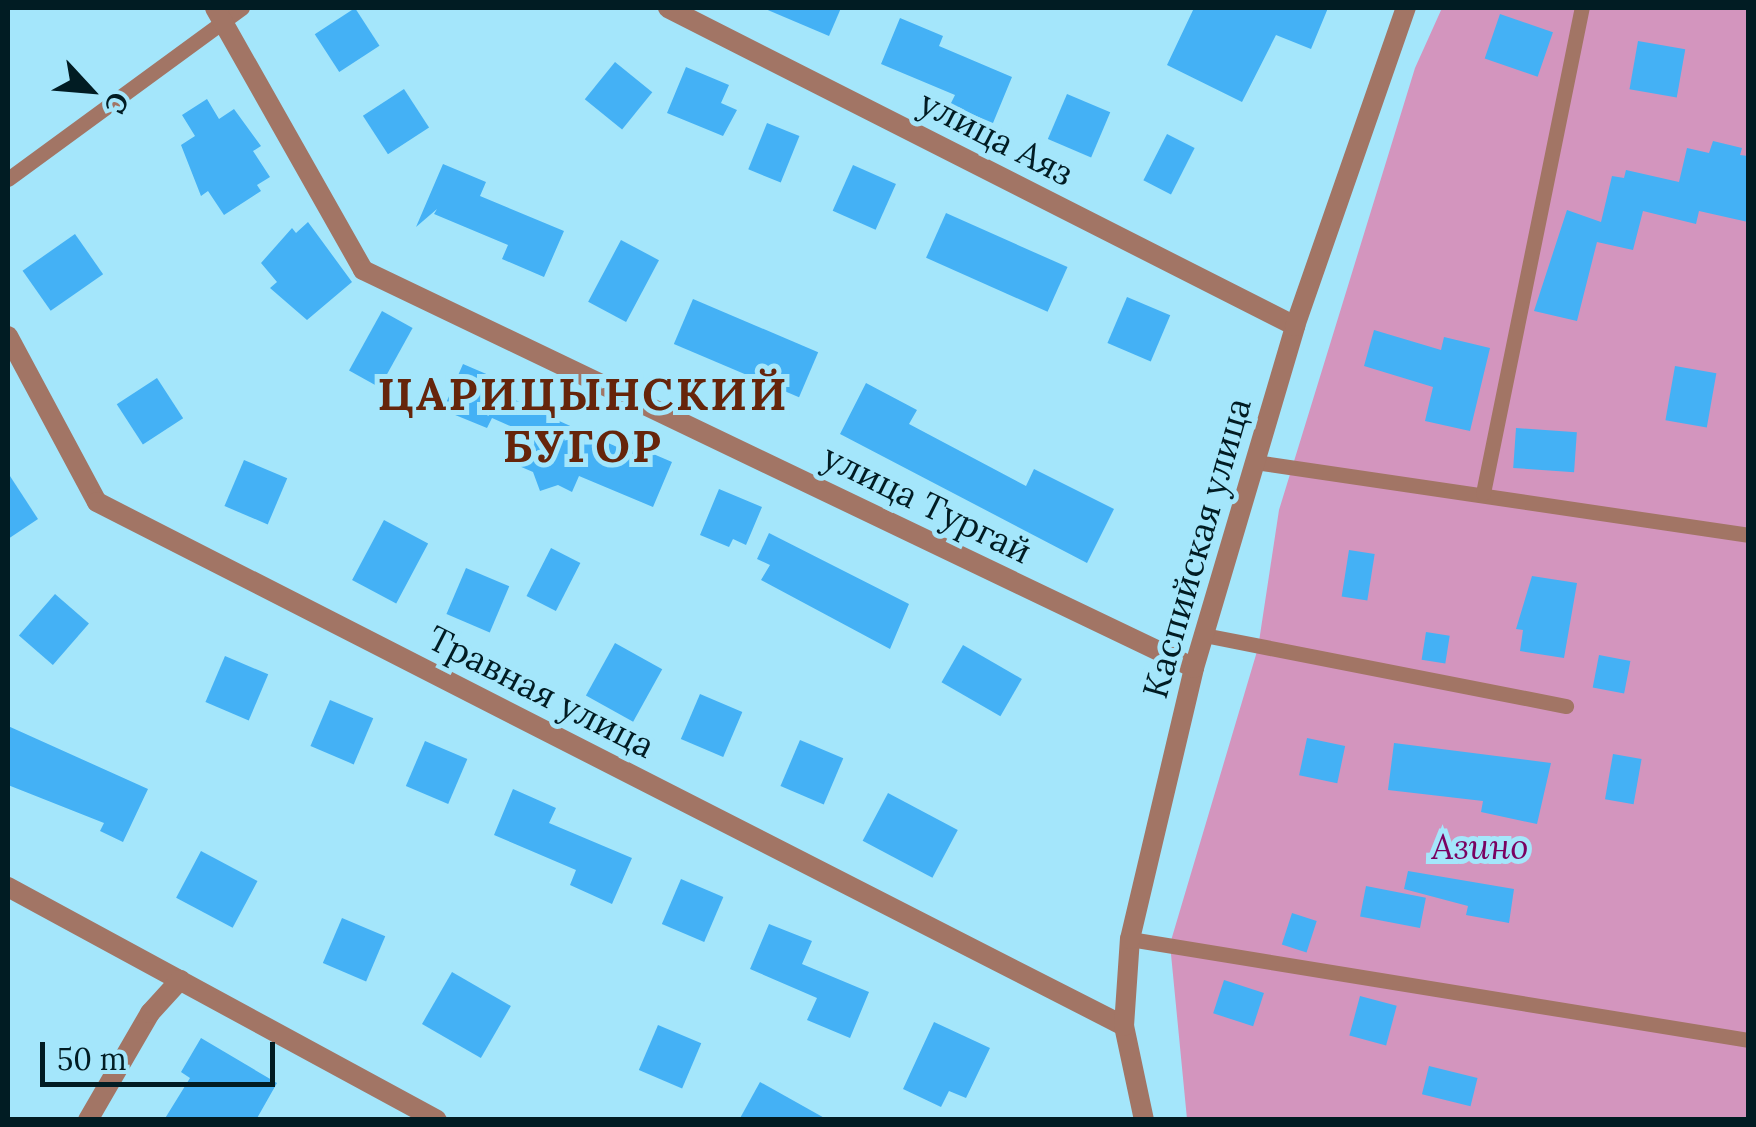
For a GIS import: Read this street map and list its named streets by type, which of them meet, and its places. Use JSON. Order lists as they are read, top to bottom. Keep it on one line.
{"streets":{"street":["улица Аяз","улица Тургай","Каспийская улица","Травная улица"]},"crossings":[["улица Аяз","Каспийская улица"],["улица Тургай","Каспийская улица"],["Каспийская улица","Травная улица"]],"districts":["ЦАРИЦЫНСКИЙ БУГОР"],"parks":["Азино"],"scale_bar":"50 m","north":"bottom right"}
